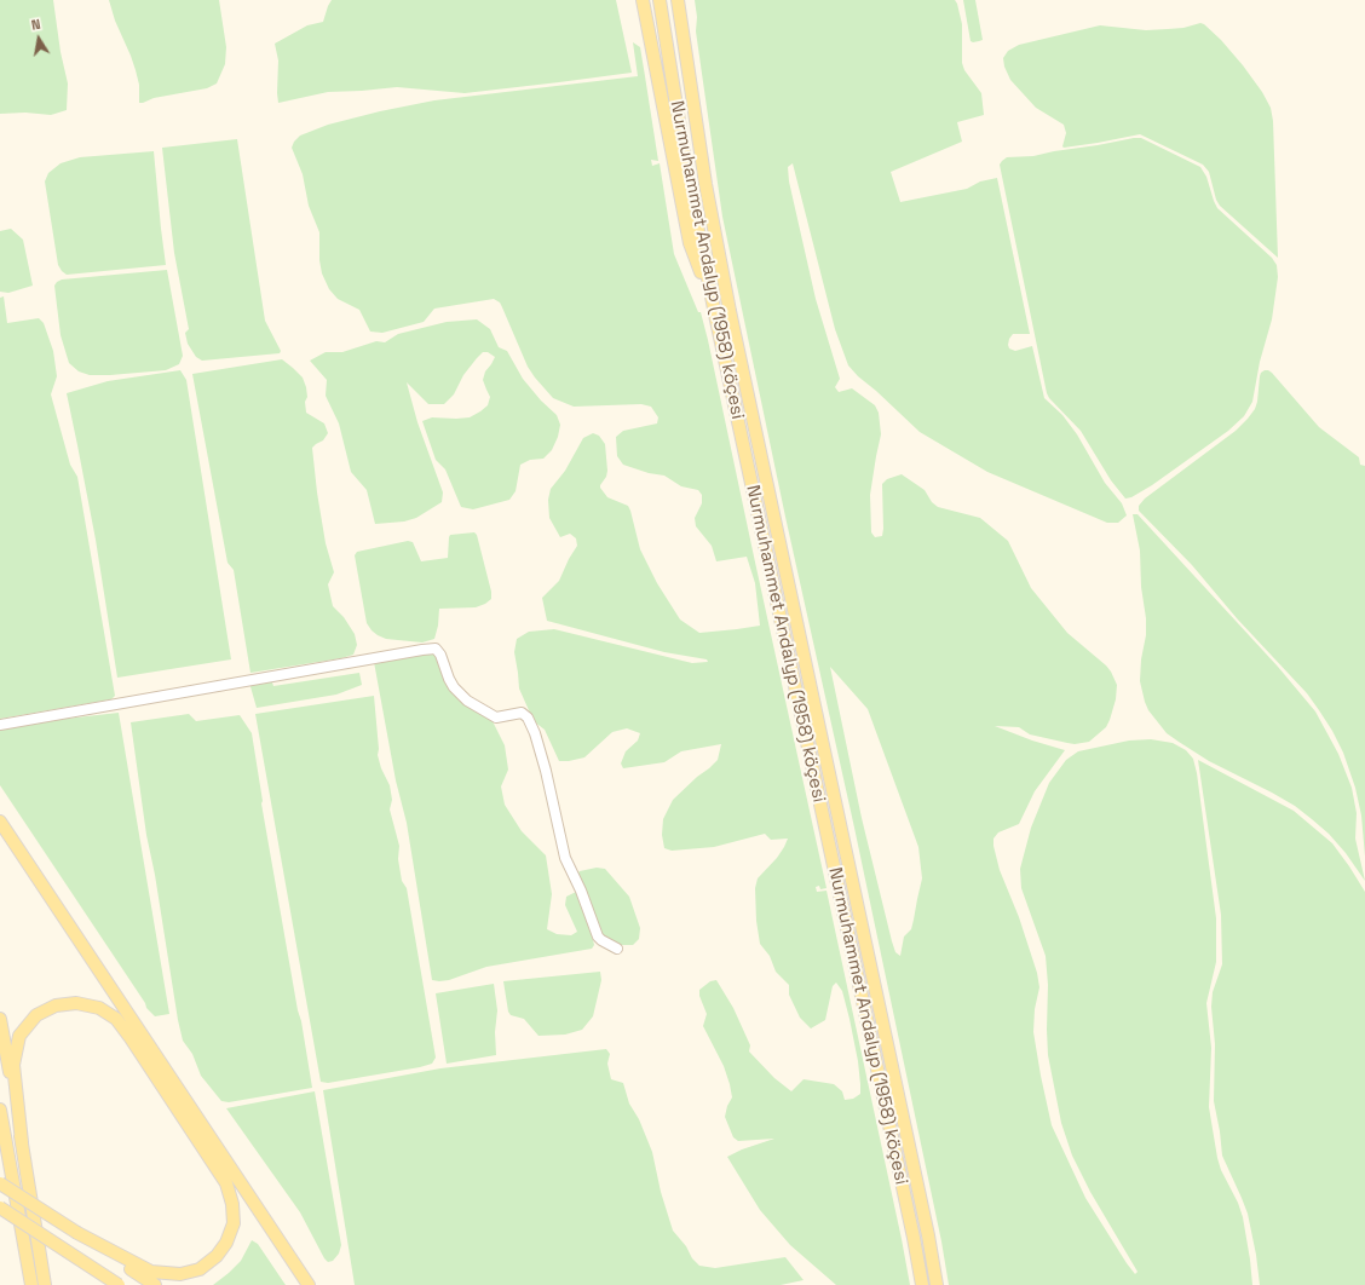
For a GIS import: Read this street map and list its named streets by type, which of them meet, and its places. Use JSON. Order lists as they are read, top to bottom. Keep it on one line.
{"streets":{"main road":["Nurmuhammet Andalyp (1958) köçesi"]},"north":"top"}
